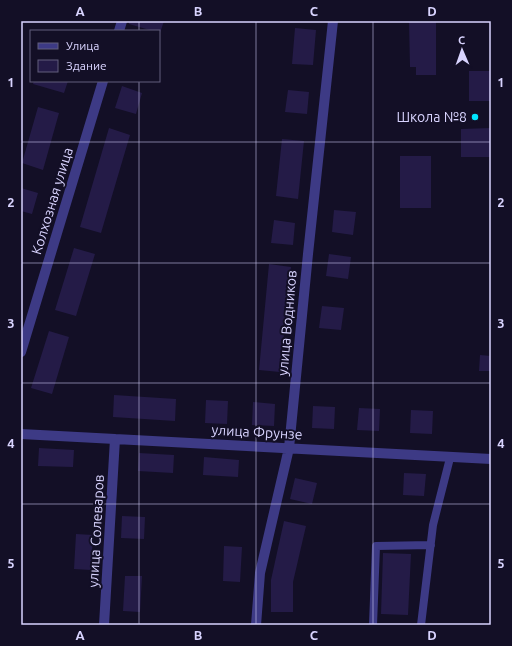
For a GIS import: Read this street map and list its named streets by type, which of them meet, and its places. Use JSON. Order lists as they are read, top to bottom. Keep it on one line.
{"streets":{"street":["Колхозная улица","улица Водников","улица Фрунзе","улица Солеваров"]},"crossings":[["улица Водников","улица Фрунзе"],["улица Фрунзе","улица Солеваров"]],"places":["Школа №8"],"legend":["Улица","Здание"],"north":"top","grid":{"columns":["A","B","C","D"],"rows":["1","2","3","4","5"]}}
